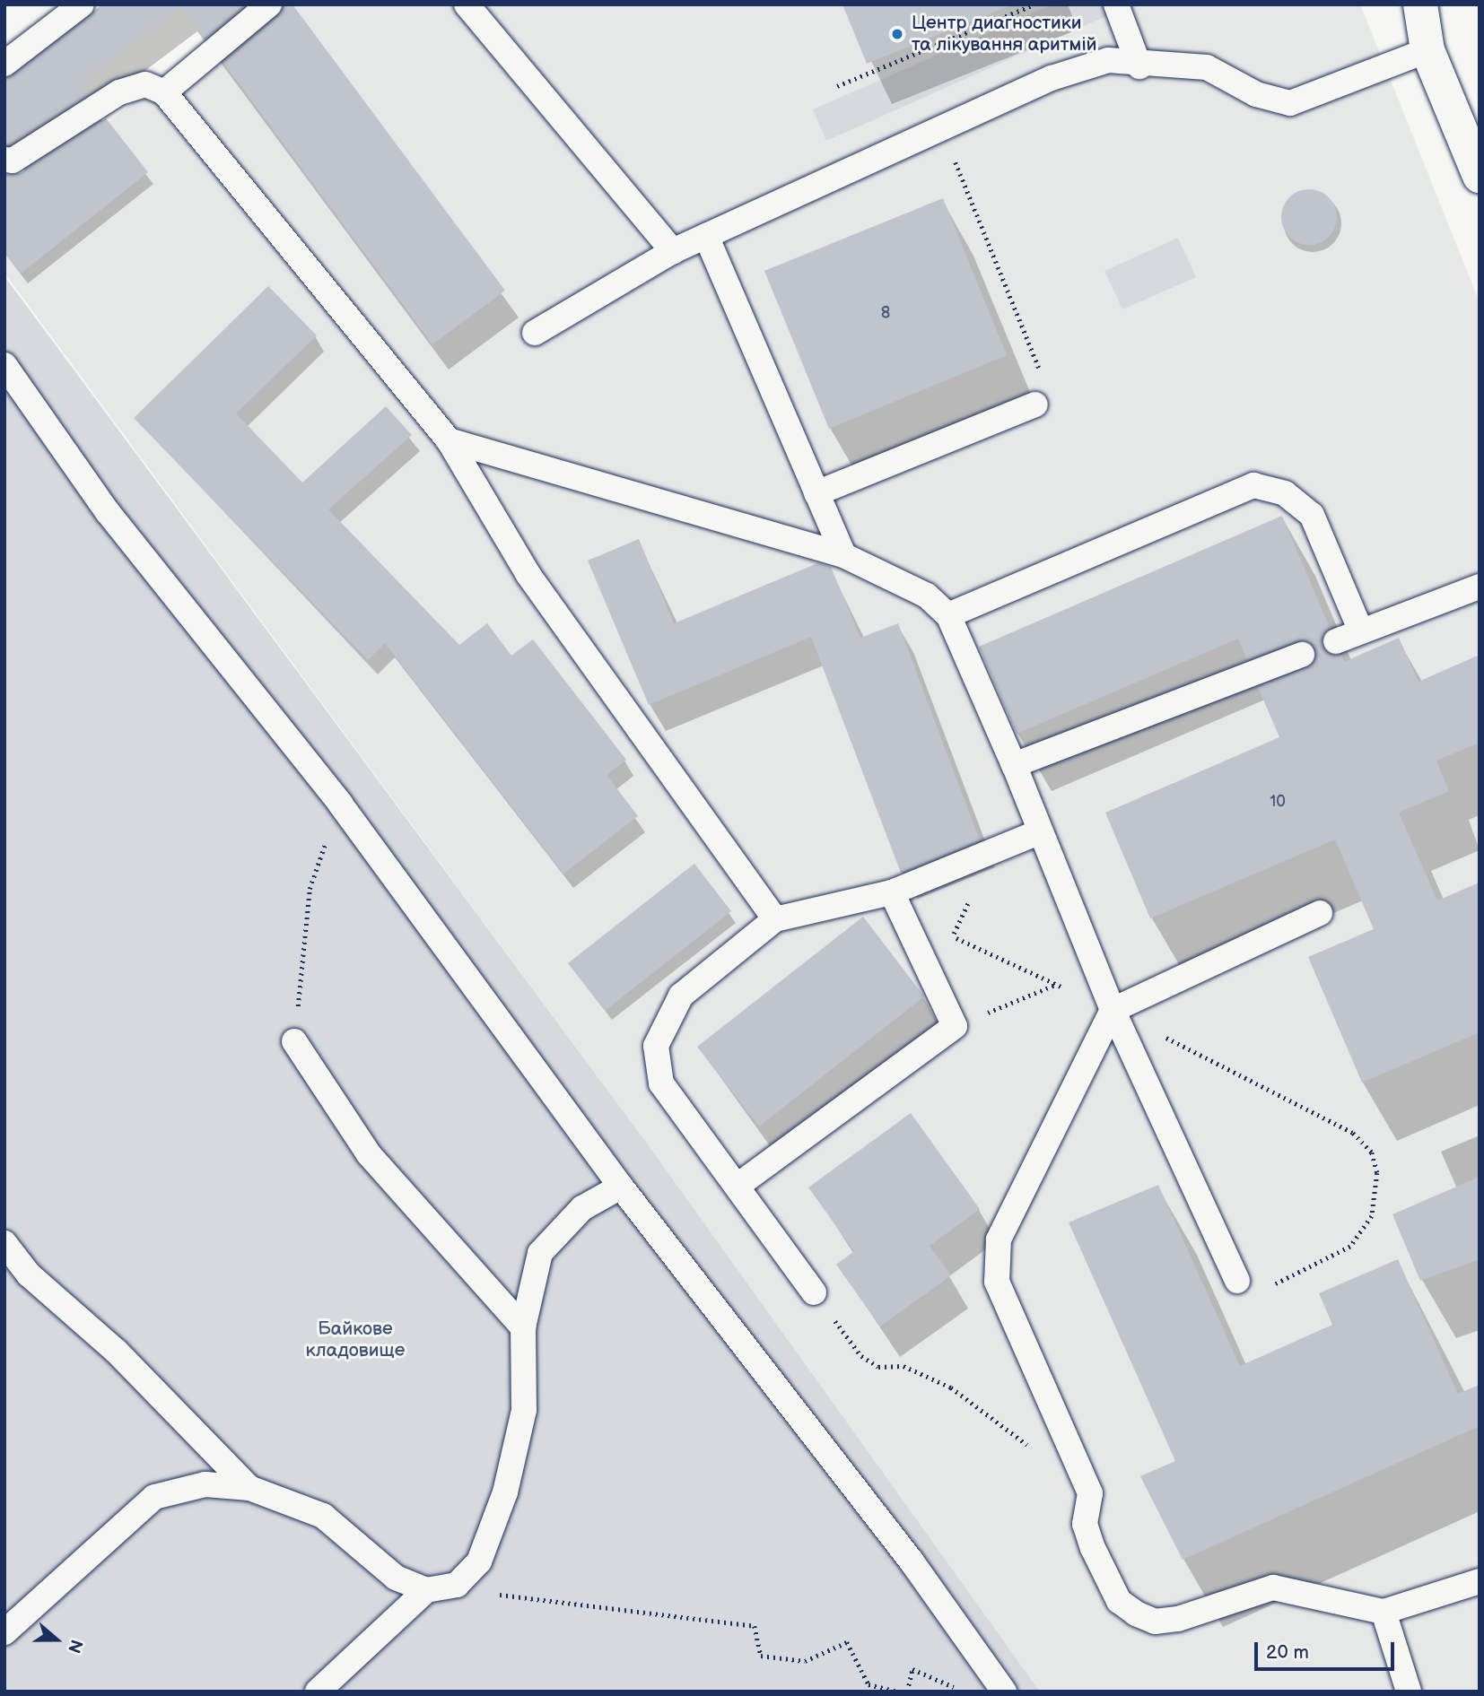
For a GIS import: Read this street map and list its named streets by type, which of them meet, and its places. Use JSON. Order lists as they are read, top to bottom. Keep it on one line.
{"parks":["Байкове кладовище"],"places":["Центр диагностики та лікування аритмій"],"house_numbers":["8","10"],"scale_bar":"20 m","north":"right"}
